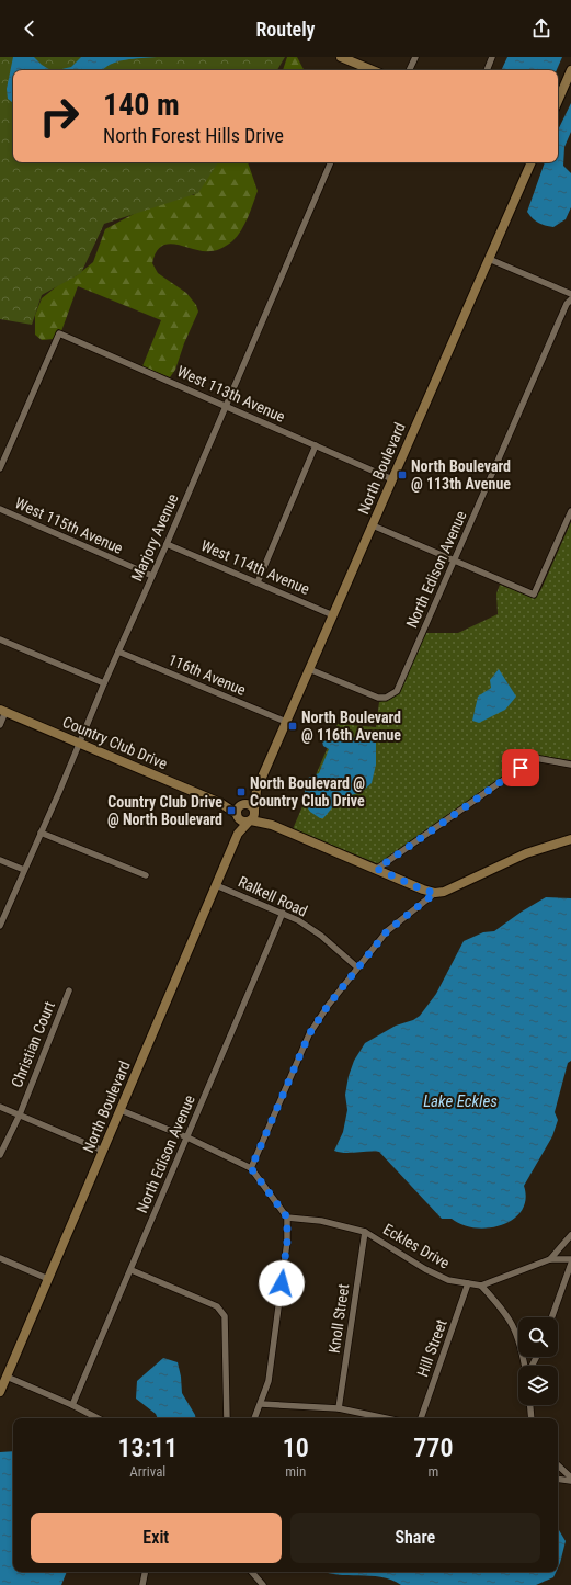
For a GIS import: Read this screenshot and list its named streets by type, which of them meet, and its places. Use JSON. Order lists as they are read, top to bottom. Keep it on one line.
{"streets":{"street":["West 113th Avenue","North Boulevard","West 115th Avenue","Marjory Avenue","West 114th Avenue","North Edison Avenue","116th Avenue","Country Club Drive","Ralkell Road","Christian Court","Eckles Drive","Knoll Street","Hill Street"]},"crossings":[["West 113th Avenue","North Boulevard"],["West 113th Avenue","Marjory Avenue"],["North Boulevard","West 114th Avenue"],["North Boulevard","North Edison Avenue"],["North Boulevard","116th Avenue"],["North Boulevard","Country Club Drive"],["North Boulevard","Ralkell Road"],["West 115th Avenue","Marjory Avenue"],["Marjory Avenue","West 114th Avenue"],["Marjory Avenue","116th Avenue"],["Marjory Avenue","Country Club Drive"],["North Edison Avenue","Ralkell Road"],["Eckles Drive","Knoll Street"],["Eckles Drive","Hill Street"]],"water":["Lake Eckles"],"places":{"transit":["North Boulevard @ 113th Avenue","North Boulevard @ 116th Avenue","North Boulevard @ Country Club Drive","Country Club Drive @ North Boulevard"]},"page":{"header":"Routely","turn":["140 m","North Forest Hills Drive"],"eta":["13:11","Arrival","10","min","770","m"],"buttons":["Exit","Share"]}}
